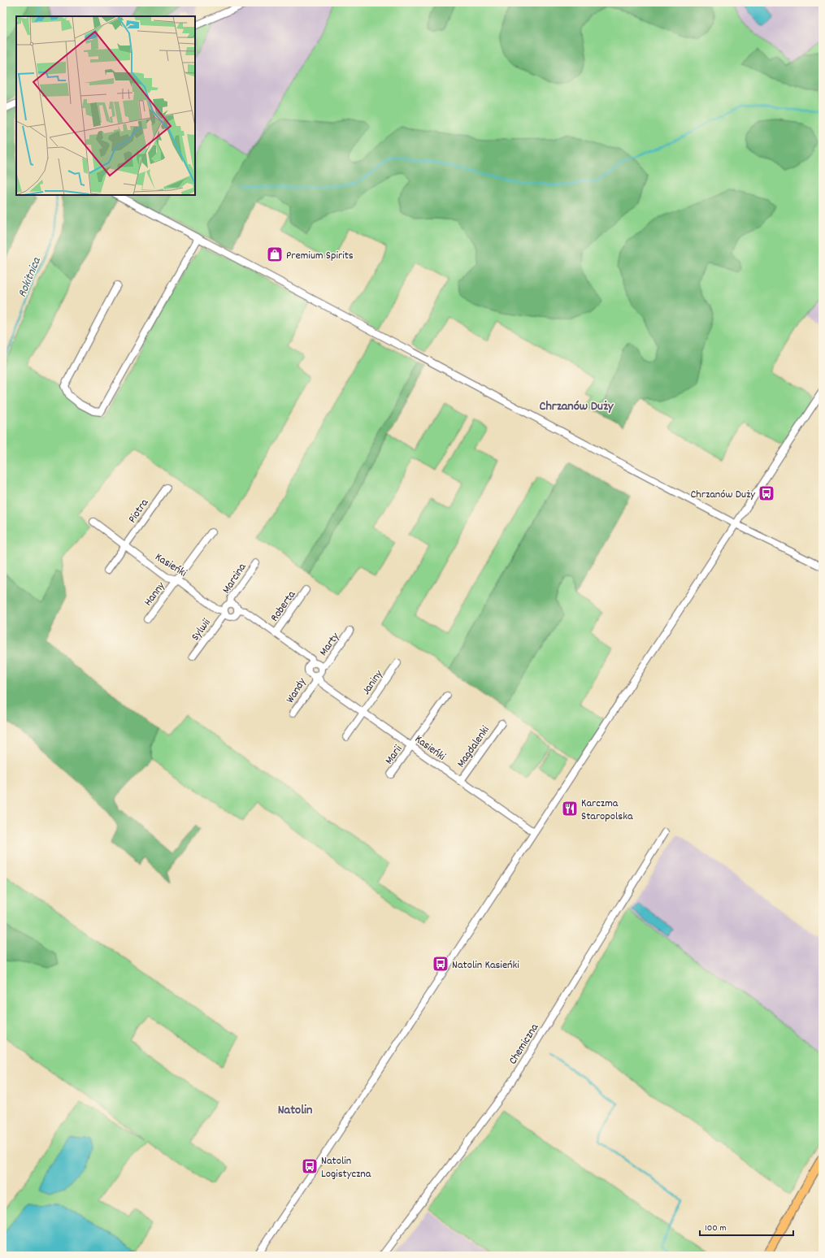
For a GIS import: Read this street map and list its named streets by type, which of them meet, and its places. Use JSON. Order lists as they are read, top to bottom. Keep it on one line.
{"streets":{"street":["Piotra","Kasieńki","Marcina","Hanny","Roberta","Sylwii","Marty","Janiny","Wandy","Magdalenki","Marii","Chemiczna"]},"crossings":[["Piotra","Kasieńki"],["Kasieńki","Marcina"],["Kasieńki","Hanny"],["Kasieńki","Sylwii"],["Kasieńki","Marty"],["Kasieńki","Janiny"],["Kasieńki","Wandy"],["Kasieńki","Magdalenki"],["Kasieńki","Marii"],["Marcina","Sylwii"],["Marty","Wandy"]],"districts":["Chrzanów Duży","Natolin"],"water":["Rokitnica"],"places":{"shop":["Premium Spirits"],"bus stop":["Chrzanów Duży","Natolin Kasieńki","Natolin Logistyczna"],"restaurant":["Karczma Staropolska"]},"scale_bar":"100 m"}
